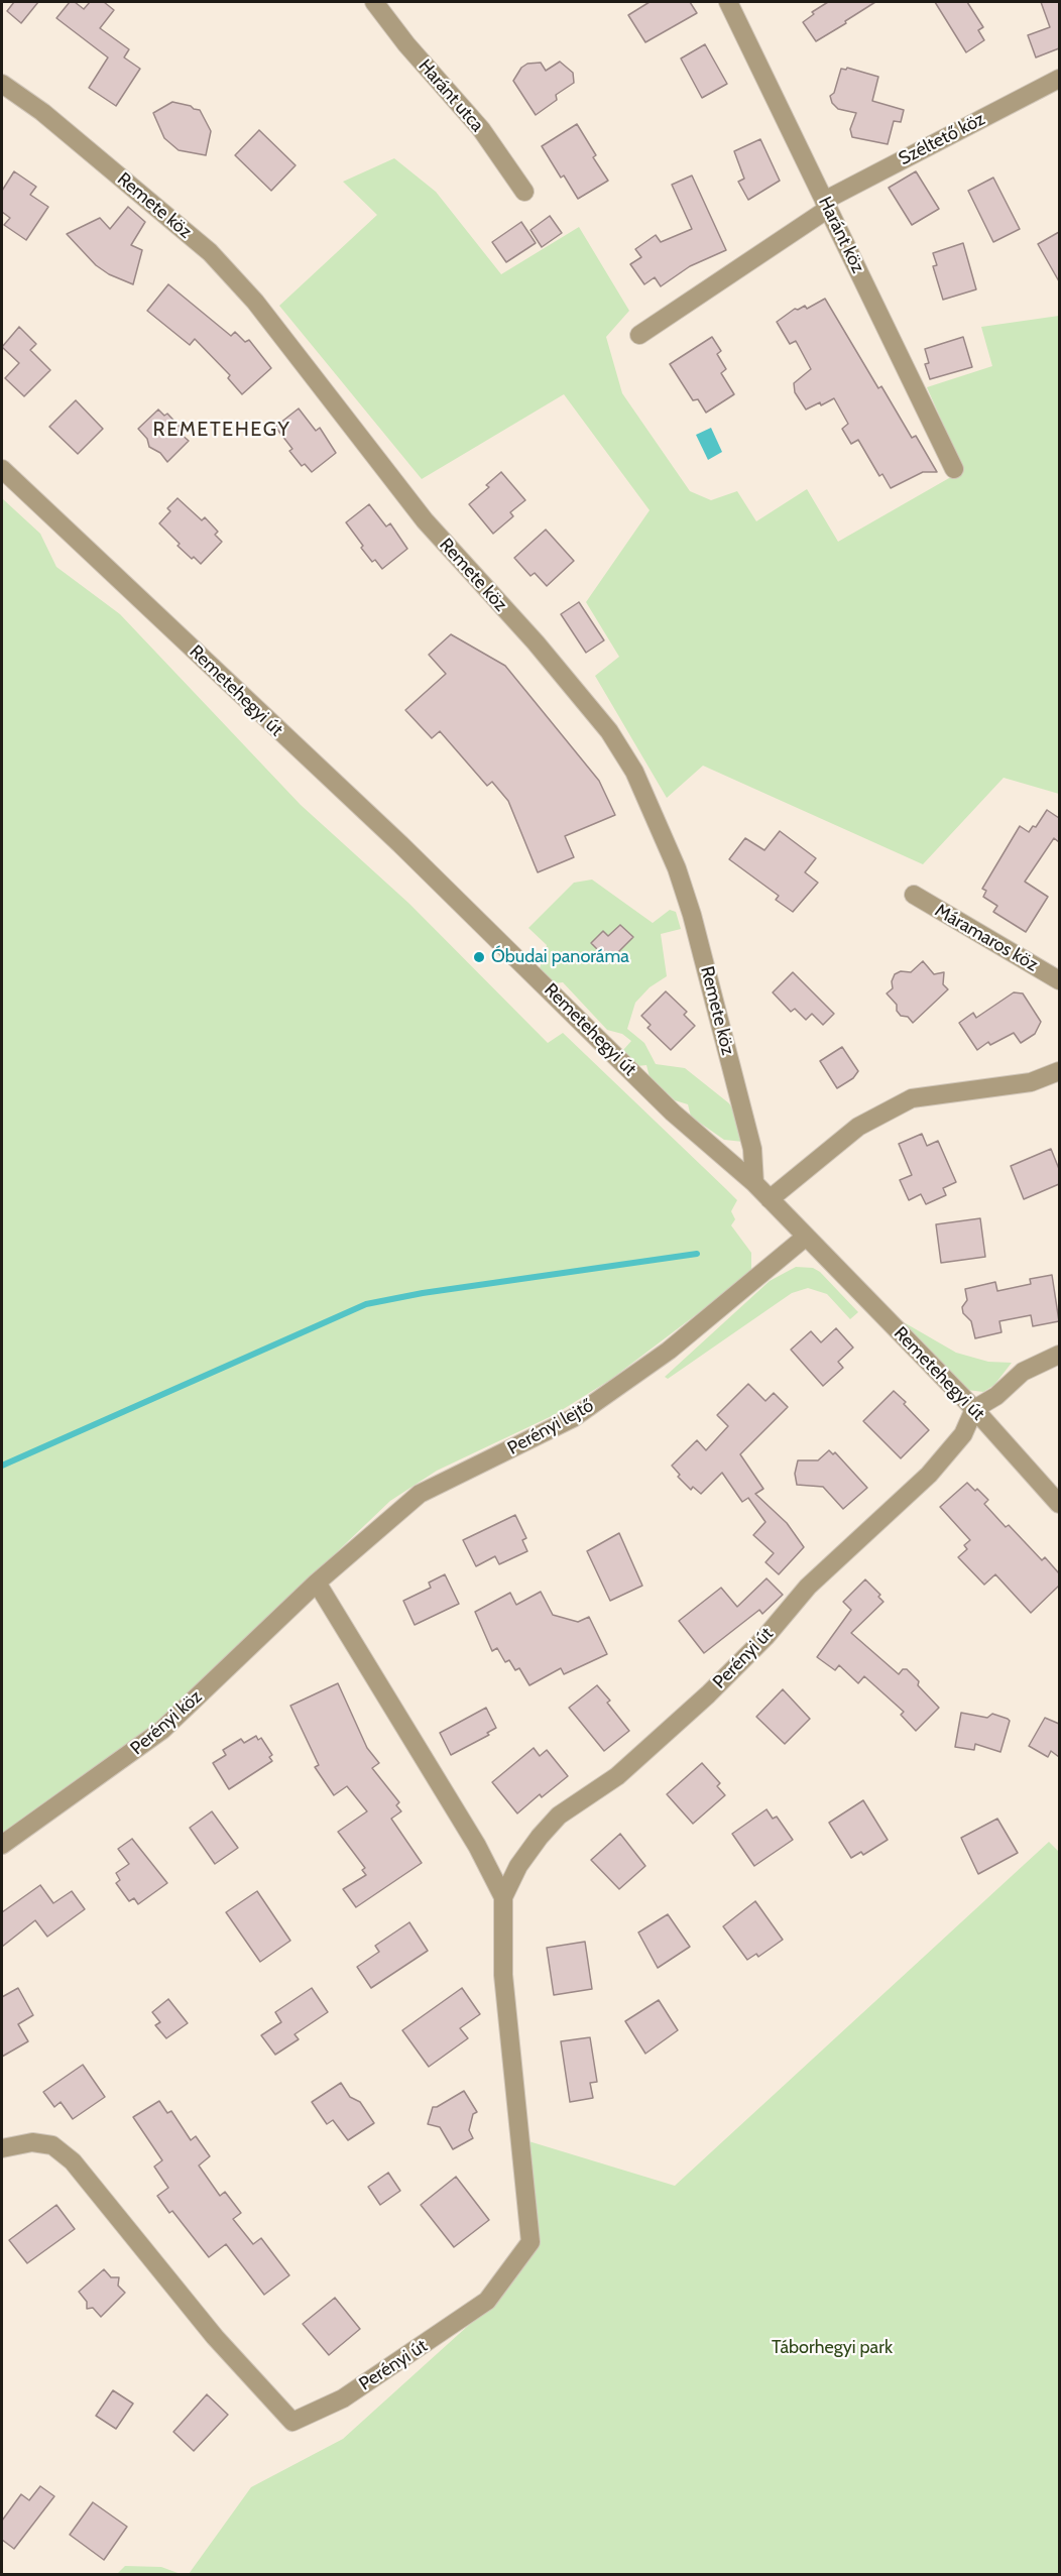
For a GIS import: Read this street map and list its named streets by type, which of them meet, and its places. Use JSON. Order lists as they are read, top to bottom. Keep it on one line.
{"streets":{"street":["Haránt utca","Széltető köz","Remete köz","Haránt köz","Remetehegyi út","Máramaros köz","Perényi lejtő","Perényi út","Perényi köz"]},"crossings":[["Széltető köz","Haránt köz"],["Remete köz","Remetehegyi út"],["Remetehegyi út","Perényi lejtő"],["Remetehegyi út","Perényi út"],["Perényi lejtő","Perényi út"],["Perényi lejtő","Perényi köz"],["Perényi út","Perényi köz"]],"districts":["REMETEHEGY"],"parks":["Táborhegyi park"],"places":["Óbudai panoráma"]}
